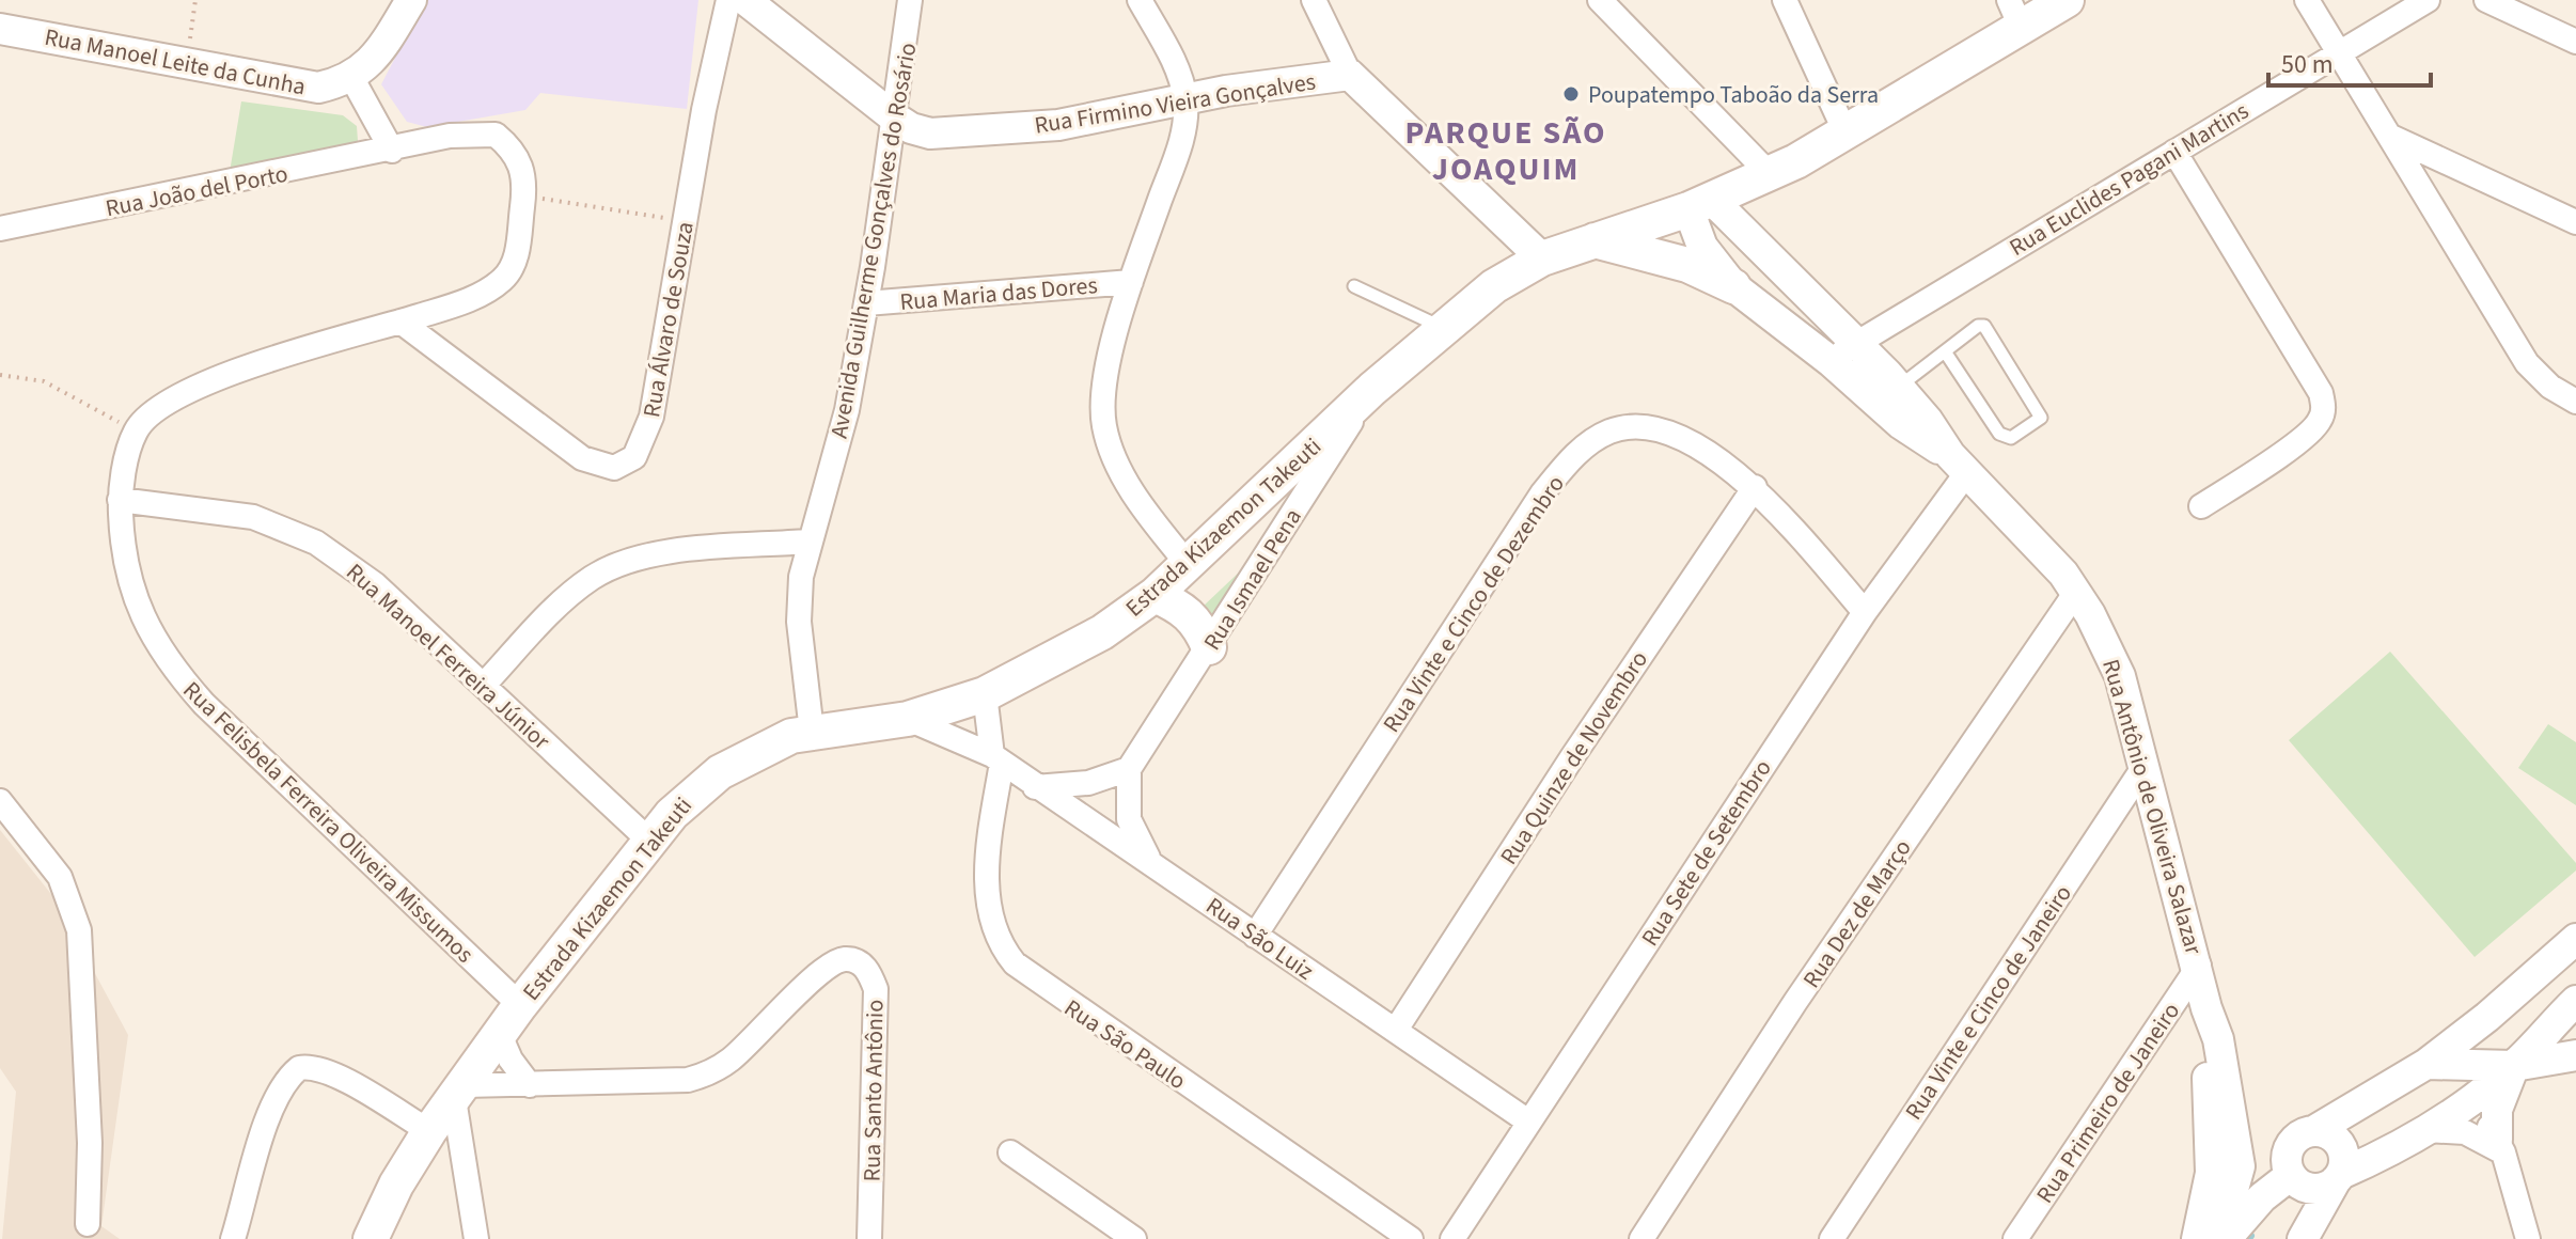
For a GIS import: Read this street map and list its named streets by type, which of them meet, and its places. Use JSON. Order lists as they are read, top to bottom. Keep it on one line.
{"streets":{"main road":["Estrada Kizaemon Takeuti"],"street":["Rua Manoel Leite da Cunha","Rua Firmino Vieira Gonçalves","Rua Euclides Pagani Martins","Rua João del Porto","Avenida Guilherme Gonçalves do Rosário","Rua Maria das Dores","Rua Álvaro de Souza","Rua Ismael Pena","Rua Vinte e Cinco de Dezembro","Rua Manoel Ferreira Júnior","Rua Quinze de Novembro","Rua Antônio de Oliveira Salazar","Rua Felisbela Ferreira Oliveira Missumos","Rua Sete de Setembro","Rua Dez de Março","Rua São Luiz","Rua Vinte e Cinco de Janeiro","Rua São Paulo","Rua Santo Antônio","Rua Primeiro de Janeiro"]},"crossings":[["Rua Firmino Vieira Gonçalves","Avenida Guilherme Gonçalves do Rosário"],["Rua Firmino Vieira Gonçalves","Estrada Kizaemon Takeuti"],["Rua Euclides Pagani Martins","Rua Antônio de Oliveira Salazar"],["Avenida Guilherme Gonçalves do Rosário","Rua Maria das Dores"],["Avenida Guilherme Gonçalves do Rosário","Estrada Kizaemon Takeuti"],["Estrada Kizaemon Takeuti","Rua Ismael Pena"],["Estrada Kizaemon Takeuti","Rua Manoel Ferreira Júnior"],["Estrada Kizaemon Takeuti","Rua Antônio de Oliveira Salazar"],["Estrada Kizaemon Takeuti","Rua Felisbela Ferreira Oliveira Missumos"],["Estrada Kizaemon Takeuti","Rua São Luiz"],["Estrada Kizaemon Takeuti","Rua Santo Antônio"],["Rua Vinte e Cinco de Dezembro","Rua Quinze de Novembro"],["Rua Vinte e Cinco de Dezembro","Rua Sete de Setembro"],["Rua Vinte e Cinco de Dezembro","Rua São Luiz"],["Rua Manoel Ferreira Júnior","Rua Felisbela Ferreira Oliveira Missumos"],["Rua Quinze de Novembro","Rua São Luiz"],["Rua Antônio de Oliveira Salazar","Rua Sete de Setembro"],["Rua Antônio de Oliveira Salazar","Rua Dez de Março"],["Rua Antônio de Oliveira Salazar","Rua Vinte e Cinco de Janeiro"],["Rua Antônio de Oliveira Salazar","Rua Primeiro de Janeiro"],["Rua Sete de Setembro","Rua São Luiz"],["Rua São Luiz","Rua São Paulo"]],"districts":["PARQUE SÃO JOAQUIM"],"places":["Poupatempo Taboão da Serra"],"scale_bar":"50 m"}
